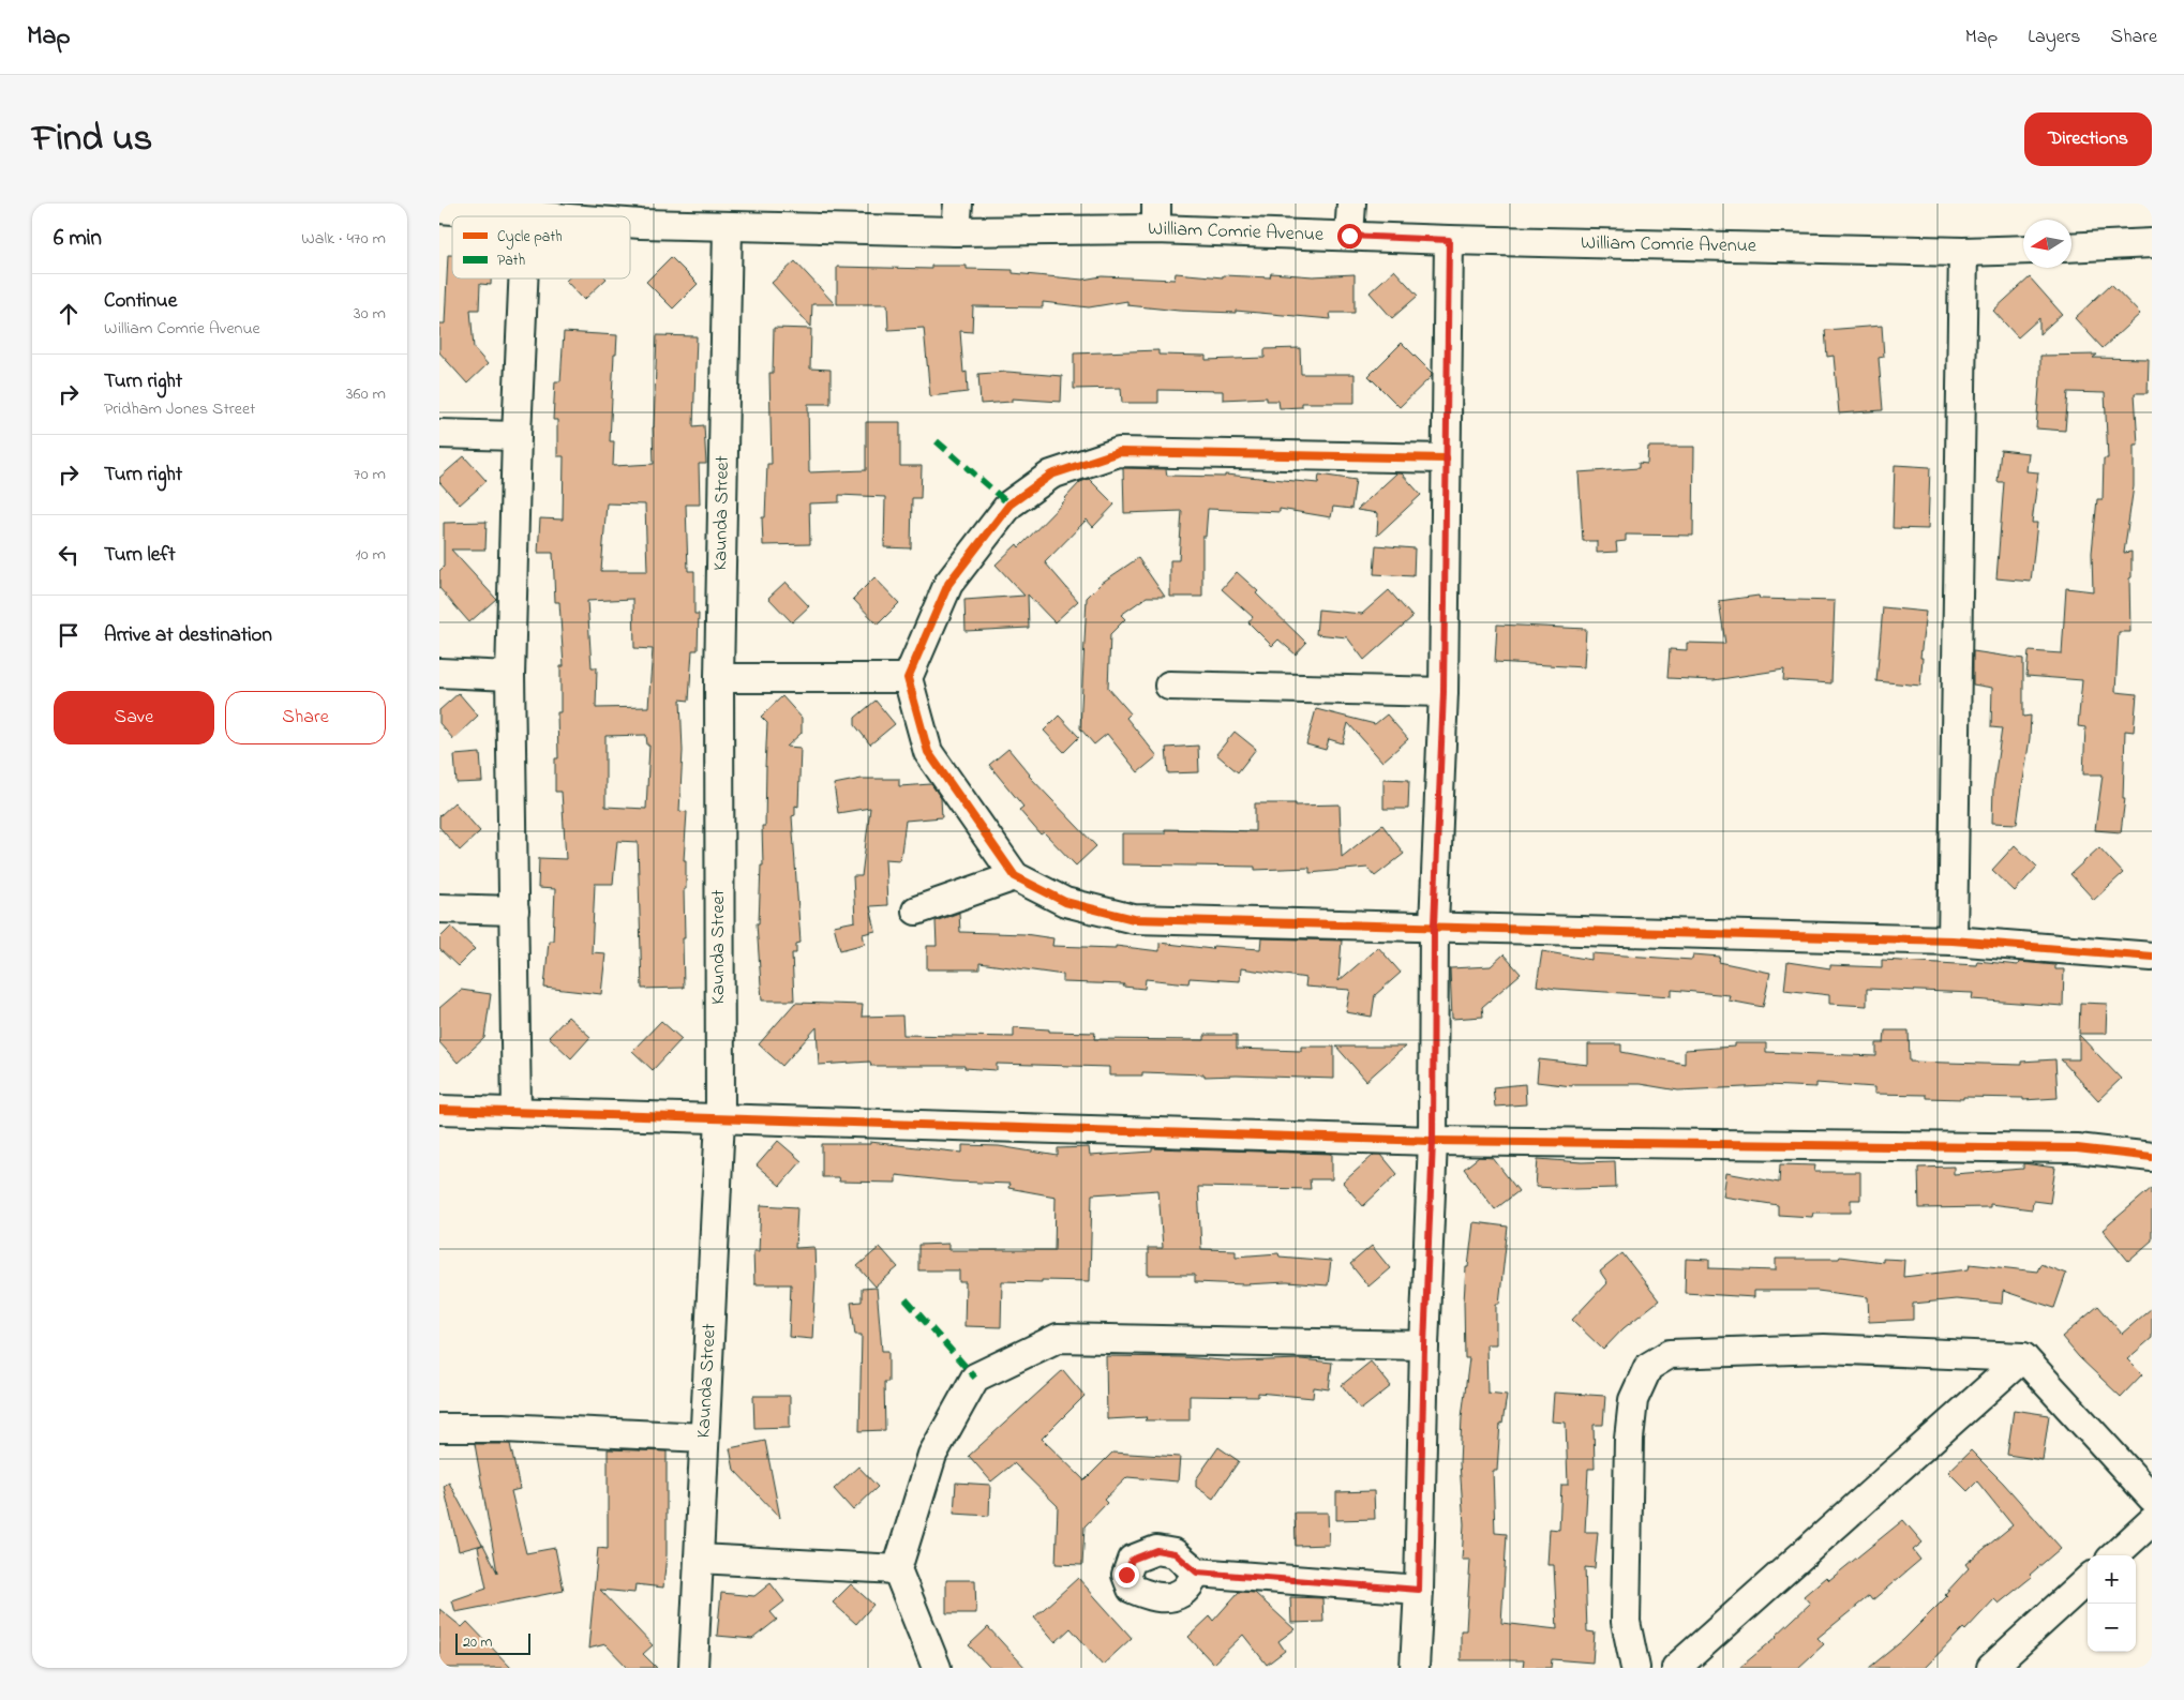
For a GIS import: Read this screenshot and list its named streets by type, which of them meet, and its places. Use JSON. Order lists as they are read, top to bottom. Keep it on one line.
{"streets":{"street":["William Comrie Avenue","Kaunda Street"]},"crossings":[["William Comrie Avenue","Kaunda Street"]],"legend":["Cycle path","Path"],"scale_bar":"20 m","north":"left","page":{"header":"Map","nav":["Map","Layers","Share"],"title":"Find us","buttons":["Directions",["Save","Share"]],"heading":["6 min","Walk · 470 m"],"list":[["Continue","William Comrie Avenue","30 m"],["Turn right","Pridham Jones Street","360 m"],["Turn right","70 m"],["Turn left","10 m"],"Arrive at destination"],"map_buttons":["+","−"],"scale":"20 m"}}
